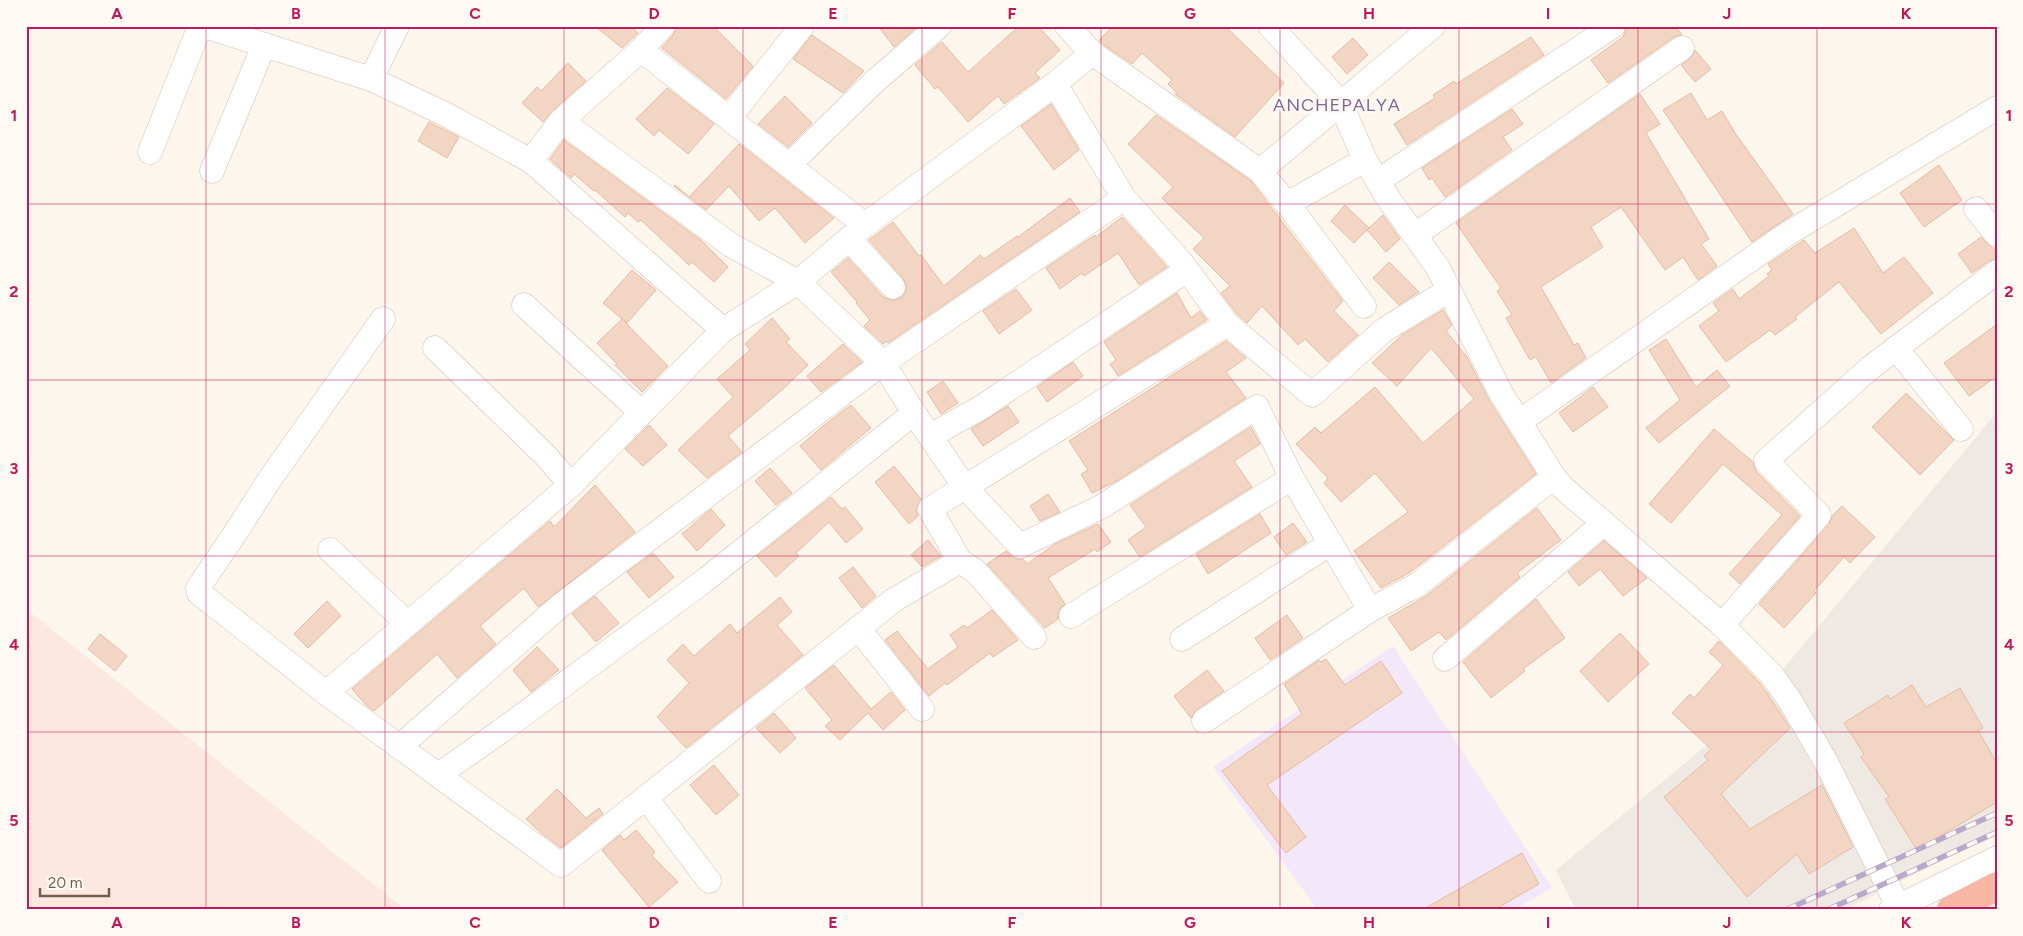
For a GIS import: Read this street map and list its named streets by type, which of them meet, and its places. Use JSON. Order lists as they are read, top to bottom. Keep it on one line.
{"districts":["ANCHEPALYA"],"scale_bar":"20 m","grid":{"columns":["A","B","C","D","E","F","G","H","I","J","K"],"rows":["1","2","3","4","5"]}}
